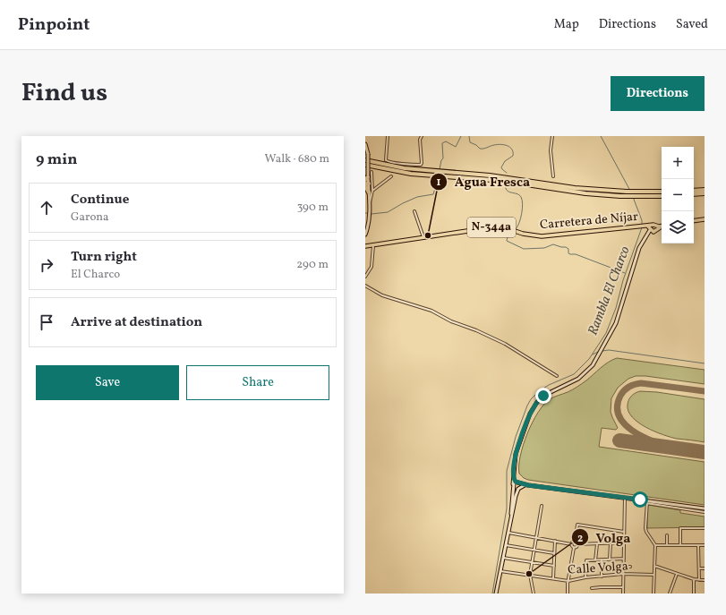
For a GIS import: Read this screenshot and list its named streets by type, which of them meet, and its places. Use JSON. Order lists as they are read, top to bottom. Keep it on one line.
{"streets":{"main road":["Carretera de Níjar","N-344a"],"street":["Calle Volga"]},"water":["Rambla El Charco"],"places":["Agua Fresca","Volga"],"page":{"header":"Pinpoint","nav":["Map","Directions","Saved"],"title":"Find us","buttons":["Directions",["Save","Share"]],"heading":["9 min","Walk · 680 m"],"map_buttons":["+","−"],"list":[["Continue","Garona","390 m"],["Turn right","El Charco","290 m"],"Arrive at destination"]}}
